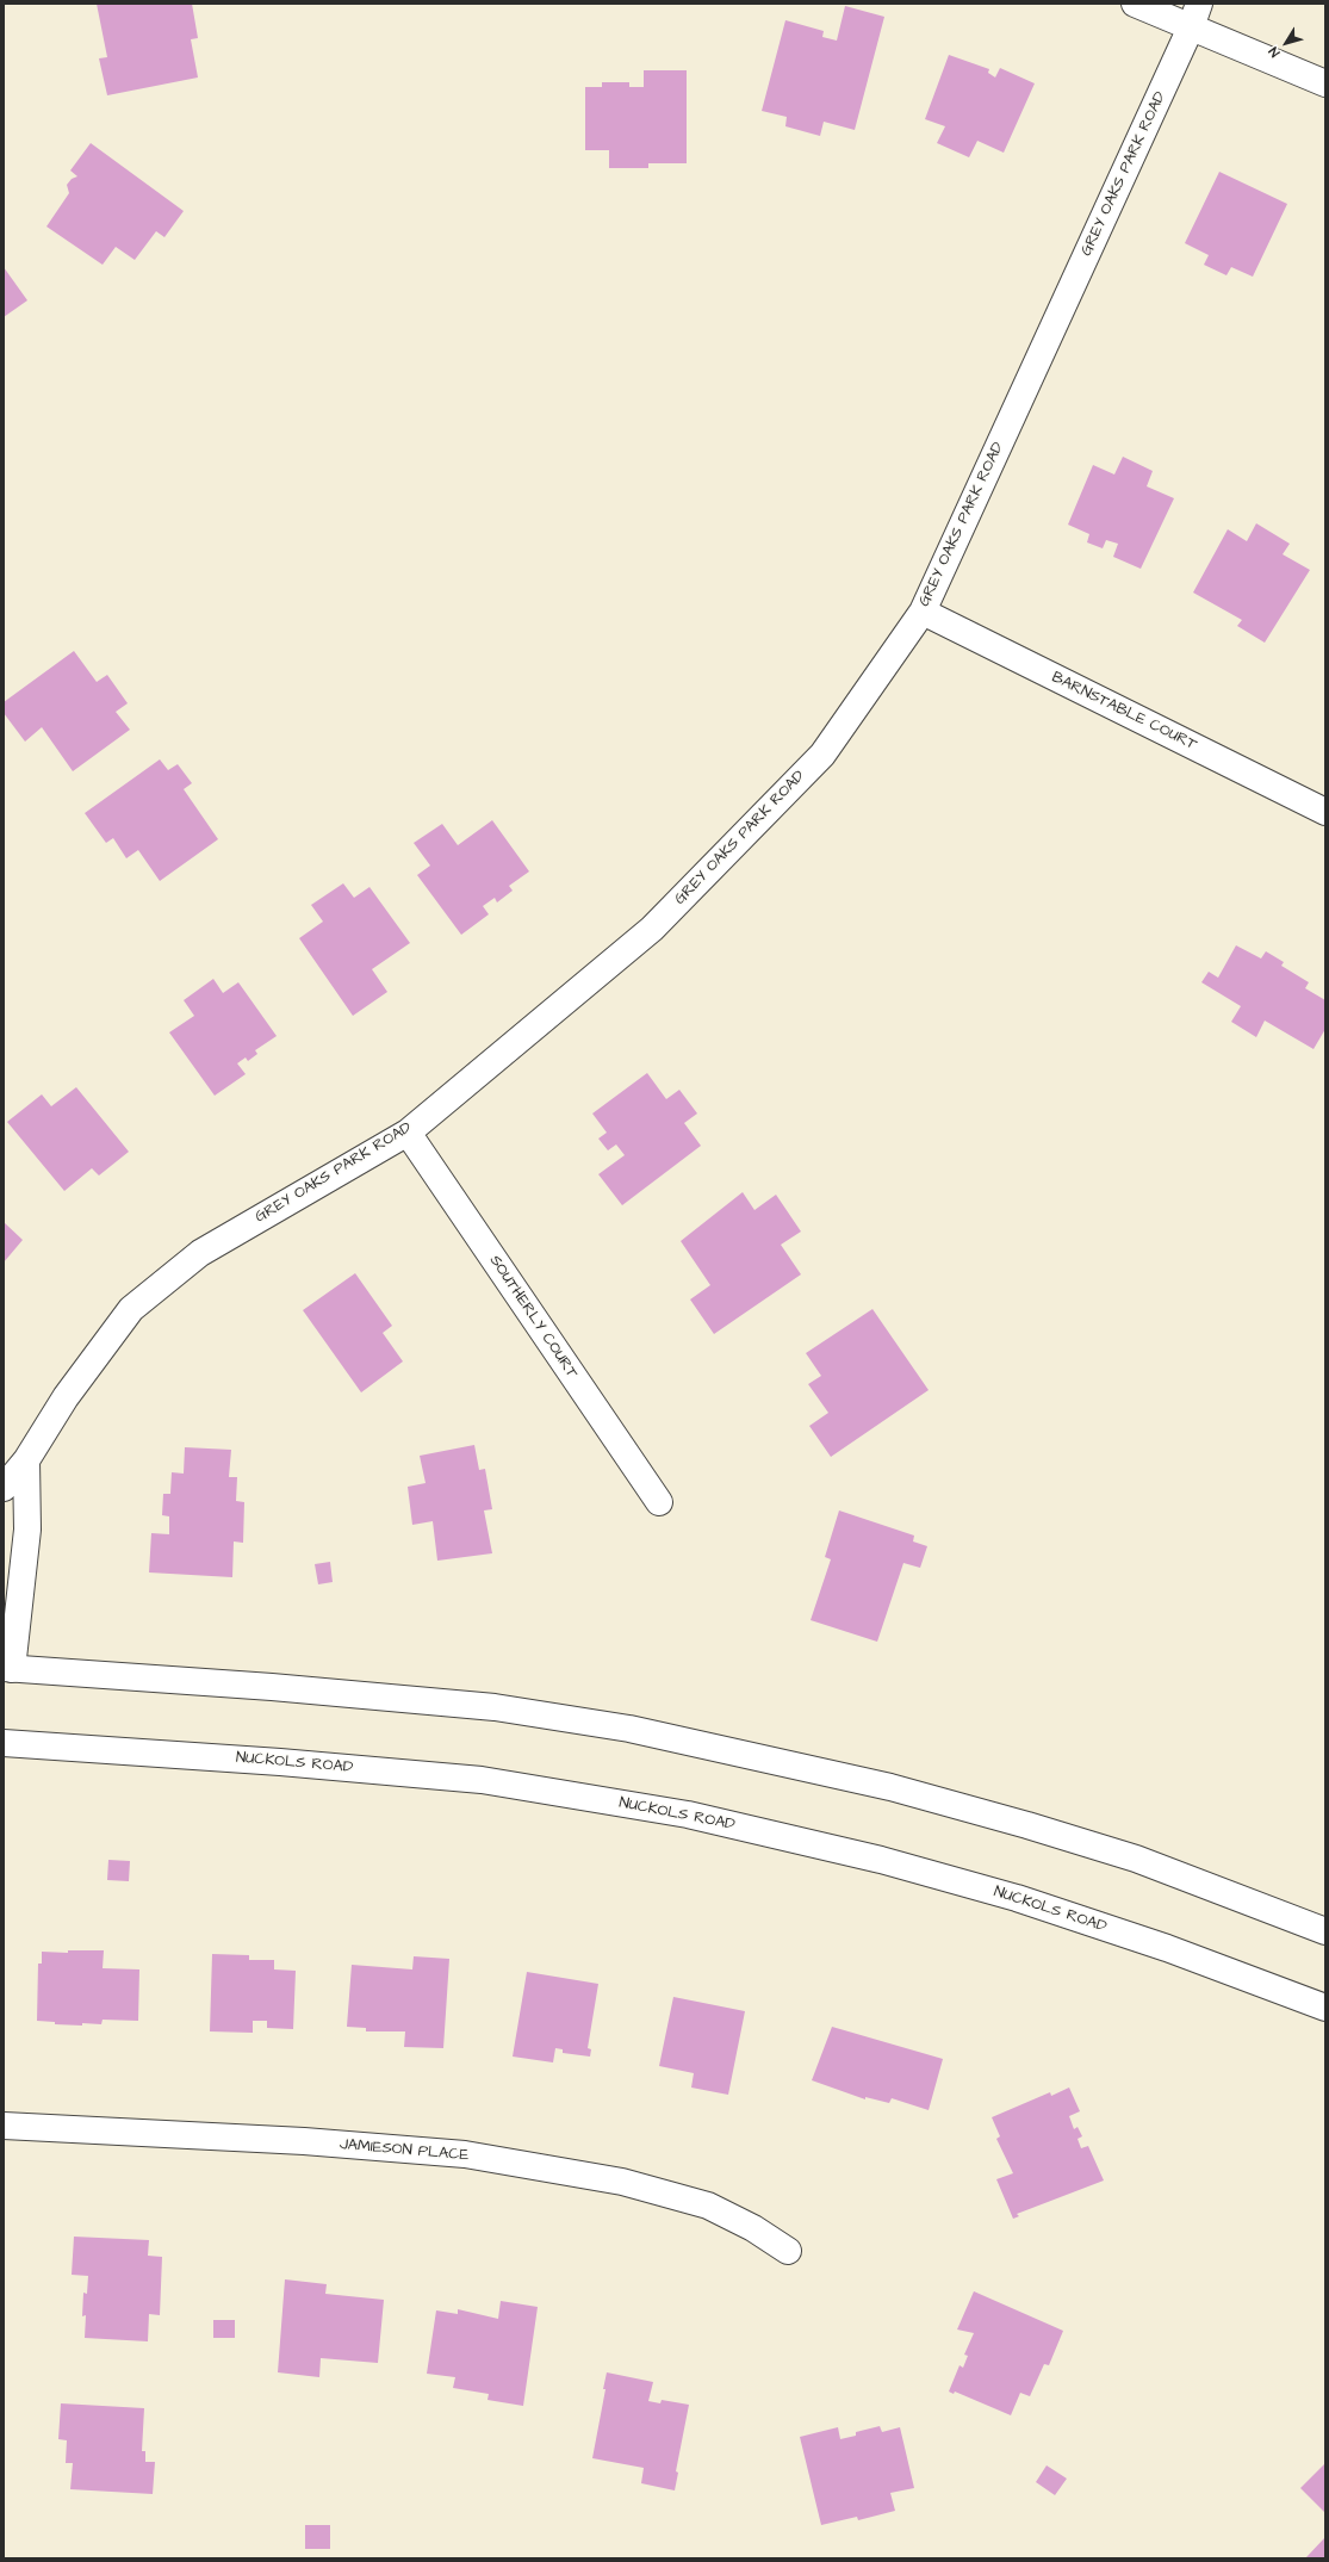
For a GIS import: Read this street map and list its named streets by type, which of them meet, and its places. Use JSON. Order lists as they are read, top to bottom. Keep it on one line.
{"streets":{"street":["GREY OAKS PARK ROAD","BARNSTABLE COURT","SOUTHERLY COURT","NUCKOLS ROAD","JAMIESON PLACE"]},"crossings":[["GREY OAKS PARK ROAD","BARNSTABLE COURT"],["GREY OAKS PARK ROAD","SOUTHERLY COURT"]],"north":"bottom left"}
